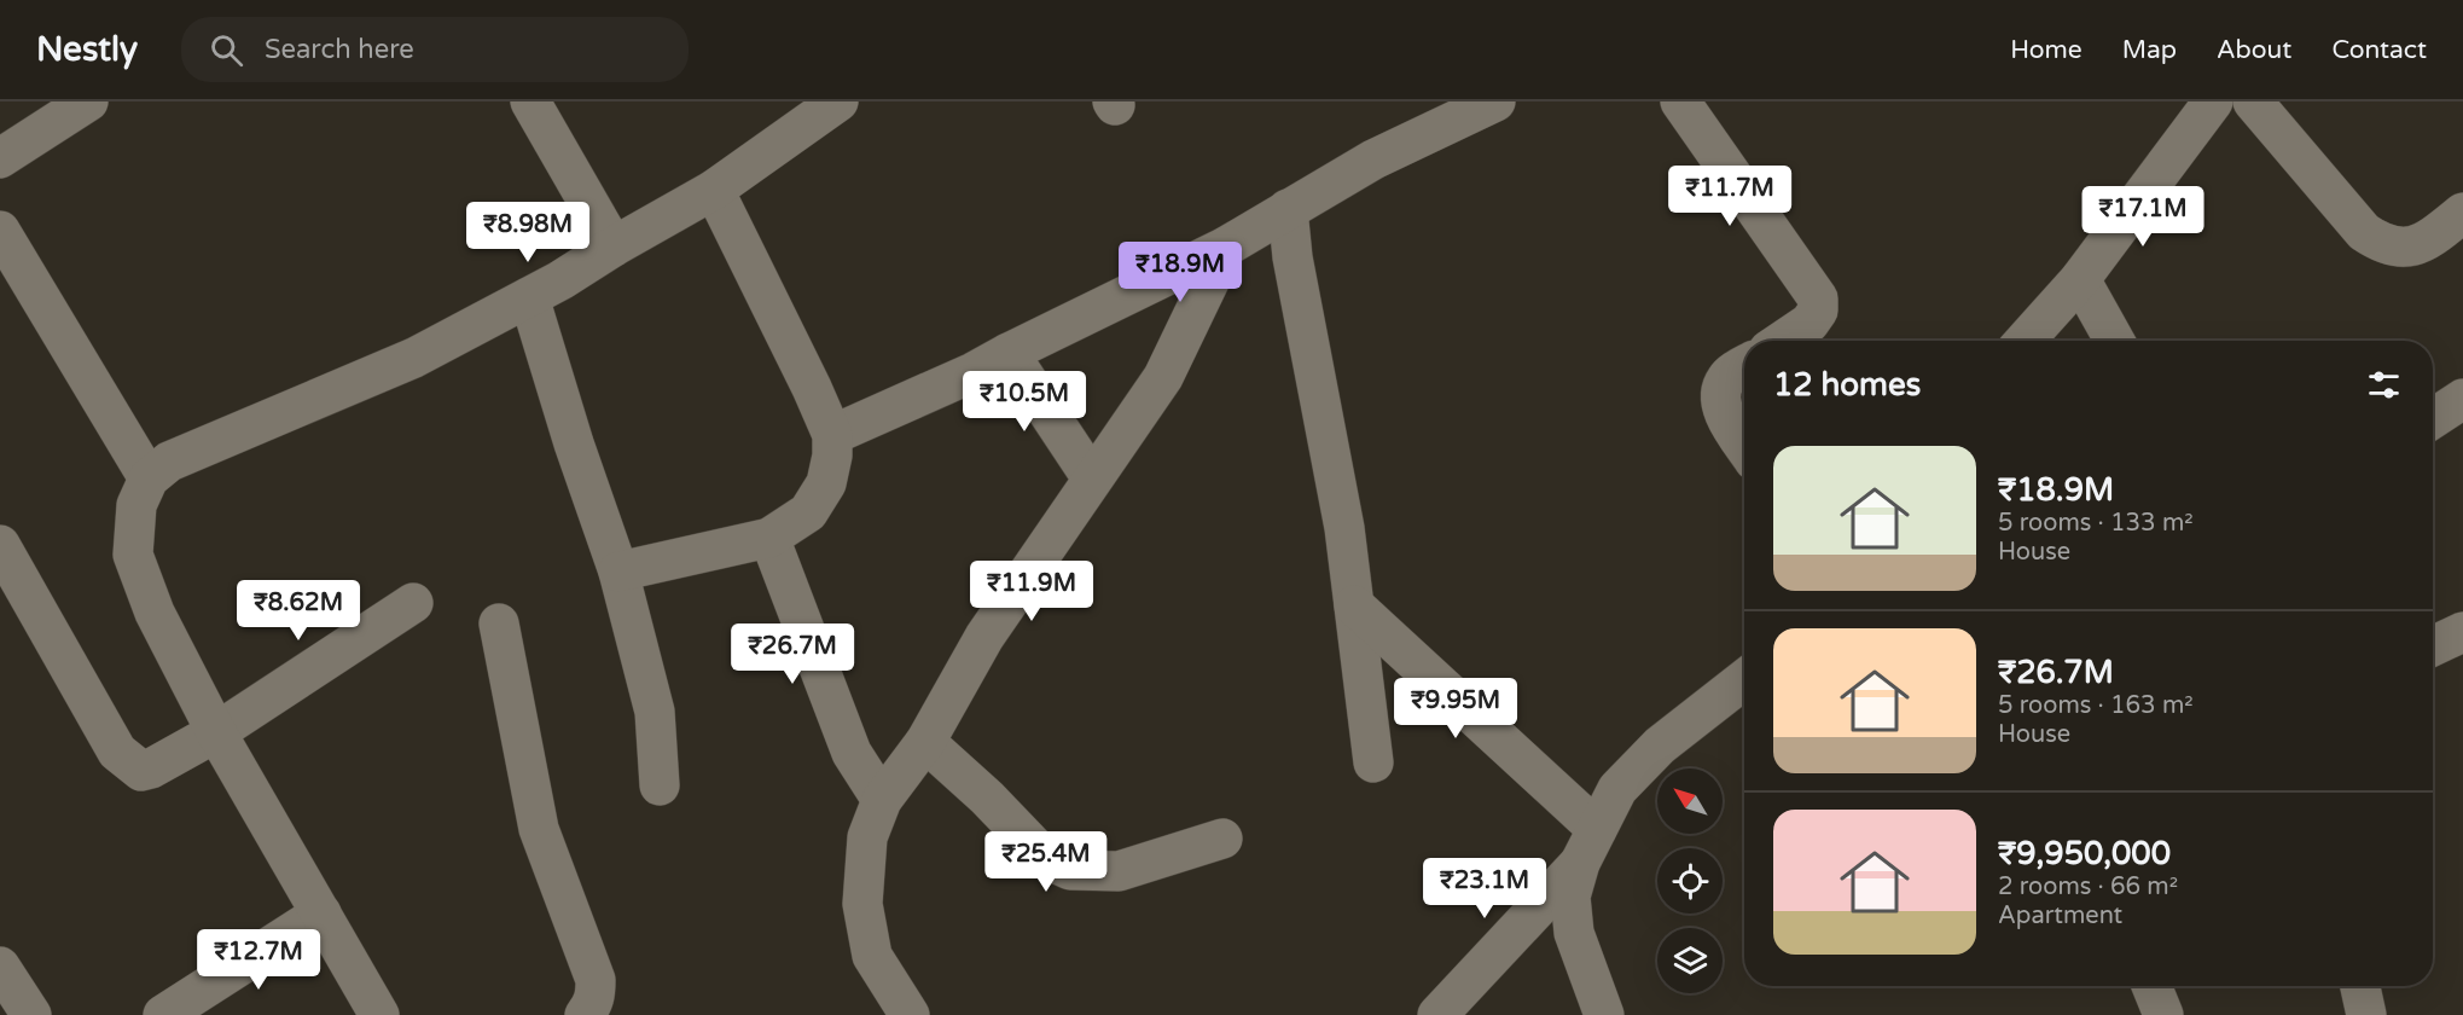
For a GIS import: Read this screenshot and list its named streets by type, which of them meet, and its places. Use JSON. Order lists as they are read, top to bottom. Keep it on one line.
{"north":"top left","page":{"header":"Nestly","search":"Search here","nav":["Home","Map","About","Contact"],"price":["₹11.7M","₹17.1M","₹8.98M","₹18.9M","₹10.5M","₹11.9M","₹8.62M","₹26.7M","₹9.95M","₹25.4M","₹23.1M","₹12.7M"],"heading":"12 homes","list":[{"name":"₹18.9M","note":"5 rooms · 133 m² · House"},{"name":"₹26.7M","note":"5 rooms · 163 m² · House"},{"name":"₹9,950,000","note":"2 rooms · 66 m² · Apartment"}]}}
